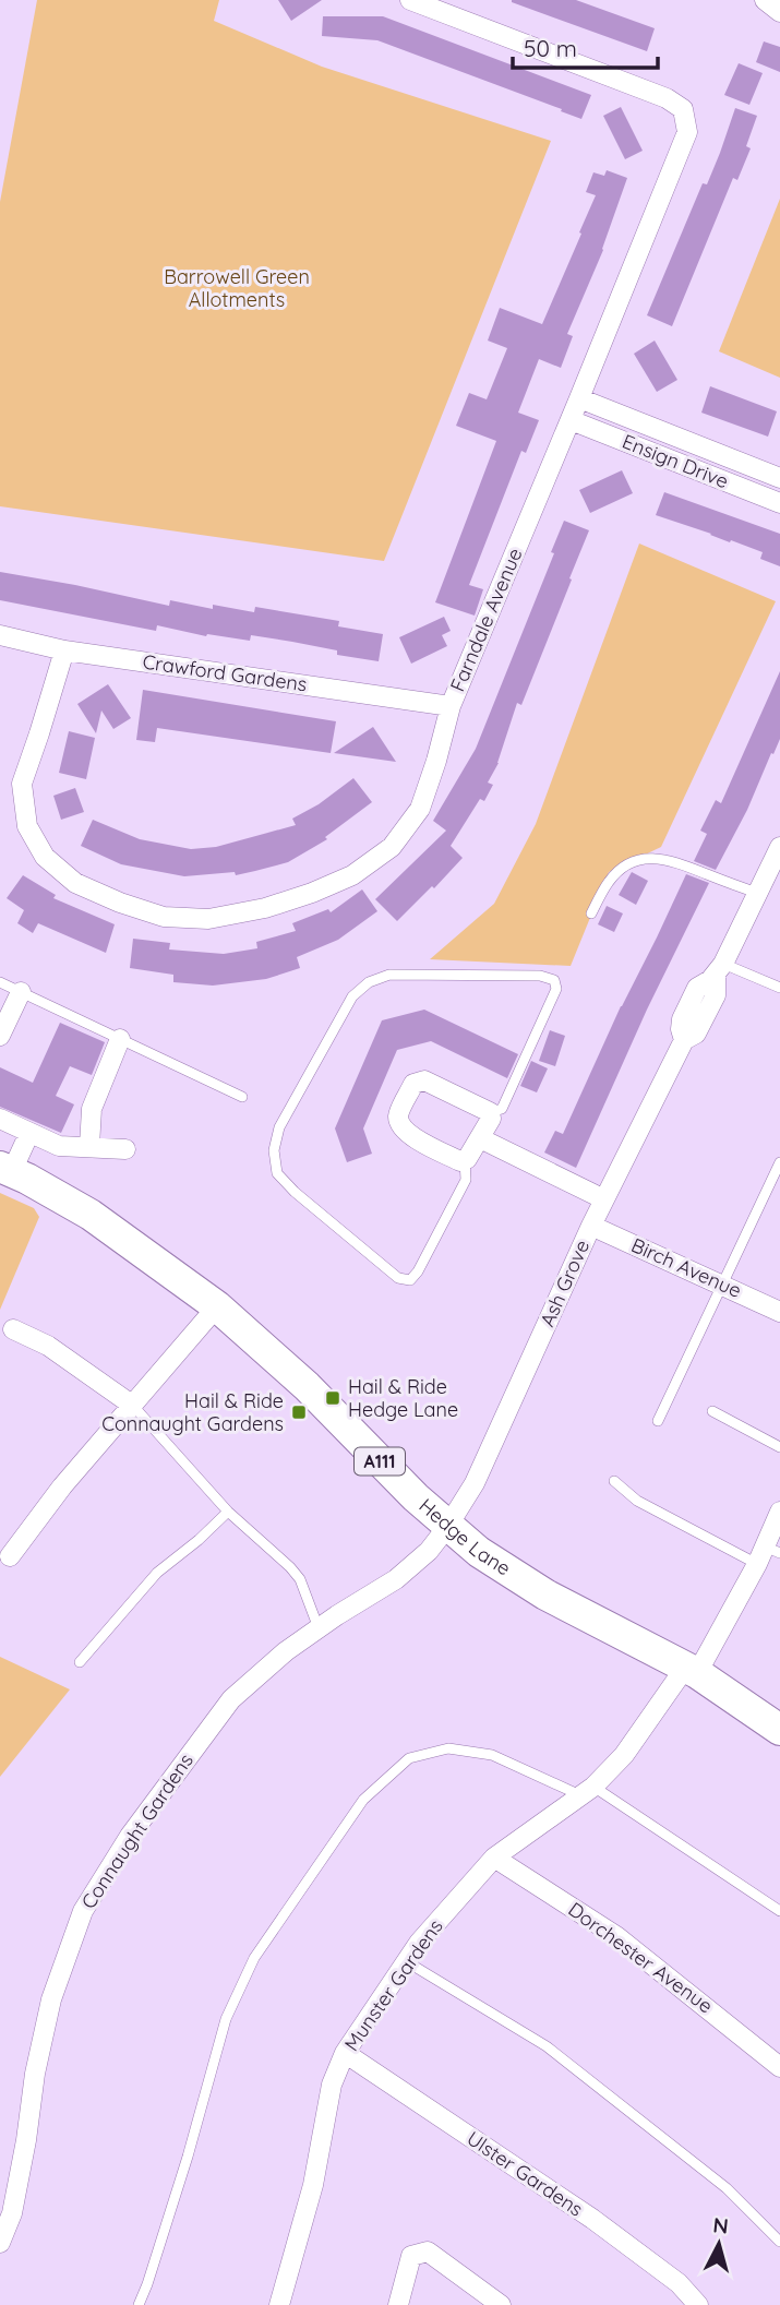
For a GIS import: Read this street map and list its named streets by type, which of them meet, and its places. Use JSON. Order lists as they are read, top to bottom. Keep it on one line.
{"streets":{"main road":["A111","Hedge Lane"],"street":["Ensign Drive","Farndale Avenue","Crawford Gardens","Birch Avenue","Ash Grove","Connaught Gardens","Dorchester Avenue","Munster Gardens","Ulster Gardens"]},"crossings":[["Ensign Drive","Farndale Avenue"],["Farndale Avenue","Crawford Gardens"],["Birch Avenue","Ash Grove"],["Ash Grove","Hedge Lane"],["Ash Grove","Connaught Gardens"],["Hedge Lane","Connaught Gardens"],["Hedge Lane","Munster Gardens"],["Dorchester Avenue","Munster Gardens"],["Munster Gardens","Ulster Gardens"]],"parks":["Barrowell Green Allotments"],"places":{"transit":["Hail & Ride Hedge Lane","Hail & Ride Connaught Gardens"]},"scale_bar":"50 m","north":"top"}
